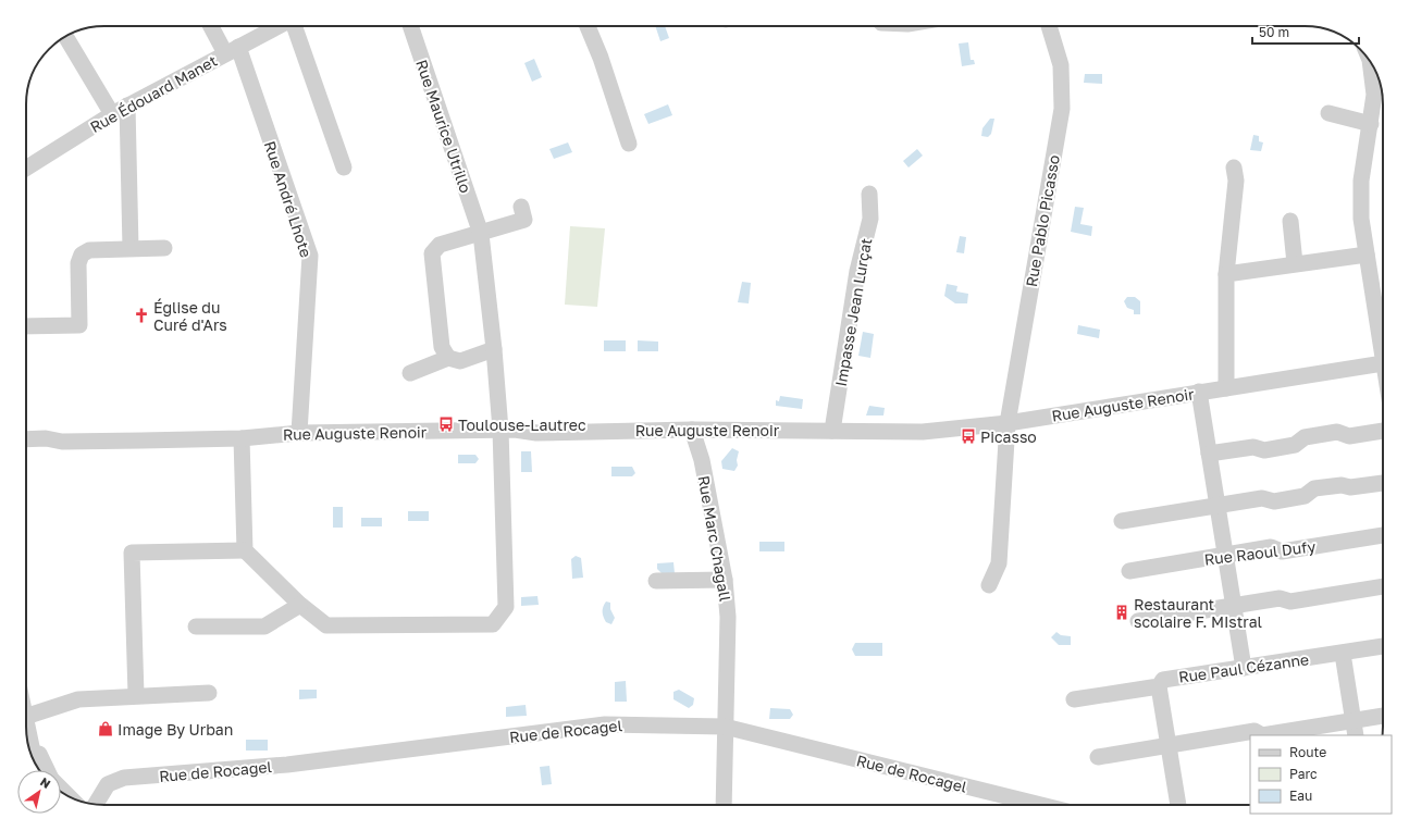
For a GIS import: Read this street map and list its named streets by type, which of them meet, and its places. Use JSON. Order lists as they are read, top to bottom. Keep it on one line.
{"streets":{"street":["Rue Édouard Manet","Rue Maurice Utrillo","Rue André Lhote","Rue Pablo Picasso","Impasse Jean Lurçat","Rue Auguste Renoir","Rue Marc Chagall","Rue Raoul Dufy","Rue Paul Cézanne","Rue de Rocagel"]},"crossings":[["Rue Édouard Manet","Rue André Lhote"],["Rue Maurice Utrillo","Rue Auguste Renoir"],["Rue André Lhote","Rue Auguste Renoir"],["Rue Pablo Picasso","Rue Auguste Renoir"],["Impasse Jean Lurçat","Rue Auguste Renoir"],["Rue Auguste Renoir","Rue Marc Chagall"],["Rue Marc Chagall","Rue de Rocagel"]],"places":{"church":["Église du Curé d'Ars"],"bus stop":["Toulouse-Lautrec","Picasso"],"building":["Restaurant scolaire F. MIstral"],"shop":["Image By Urban"]},"legend":["Route","Parc","Eau"],"scale_bar":"50 m","north":"top right"}
